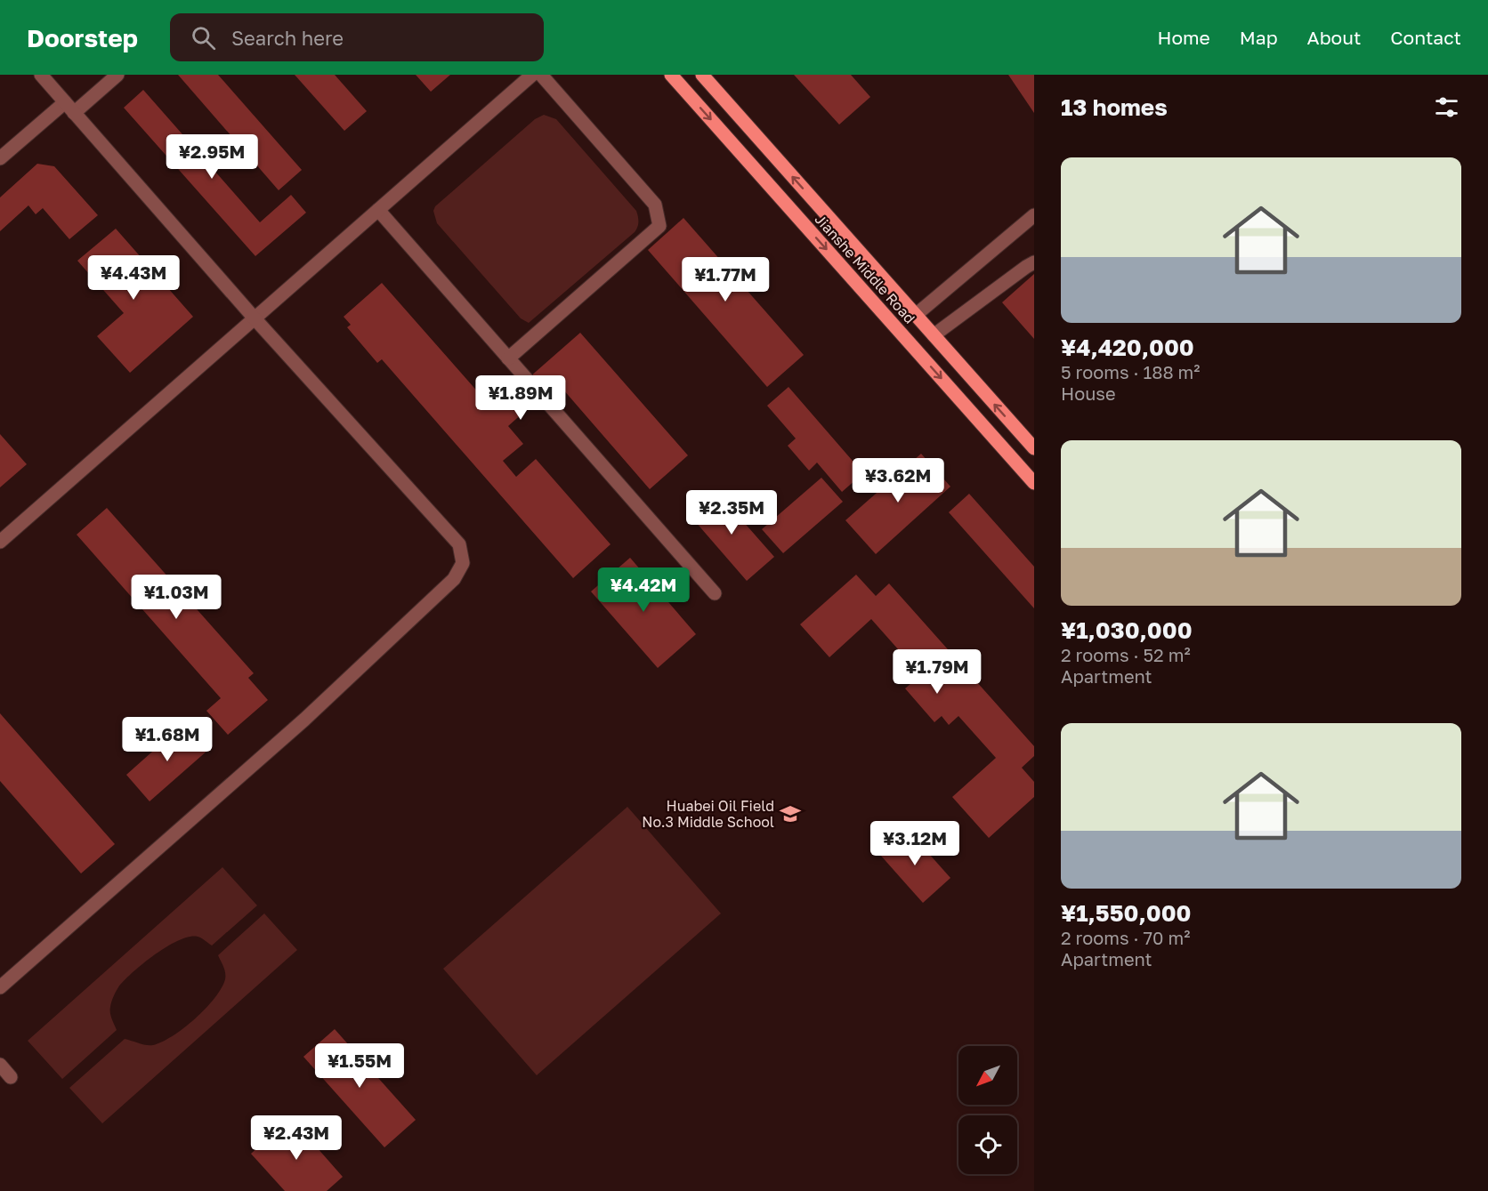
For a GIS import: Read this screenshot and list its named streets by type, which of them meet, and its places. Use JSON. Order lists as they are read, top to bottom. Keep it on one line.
{"streets":{"main road":["Jianshe Middle Road"]},"places":{"school or university":["Huabei Oil Field No.3 Middle School"]},"north":"bottom left","page":{"header":"Doorstep","search":"Search here","nav":["Home","Map","About","Contact"],"heading":"13 homes","price":["¥2.95M","¥4.43M","¥1.77M","¥1.89M","¥3.62M","¥2.35M","¥4.42M","¥1.03M","¥1.79M","¥1.68M","¥3.12M","¥1.55M","¥2.43M"],"list":[{"name":"¥4,420,000","note":"5 rooms · 188 m² · House"},{"name":"¥1,030,000","note":"2 rooms · 52 m² · Apartment"},{"name":"¥1,550,000","note":"2 rooms · 70 m² · Apartment"}]}}
